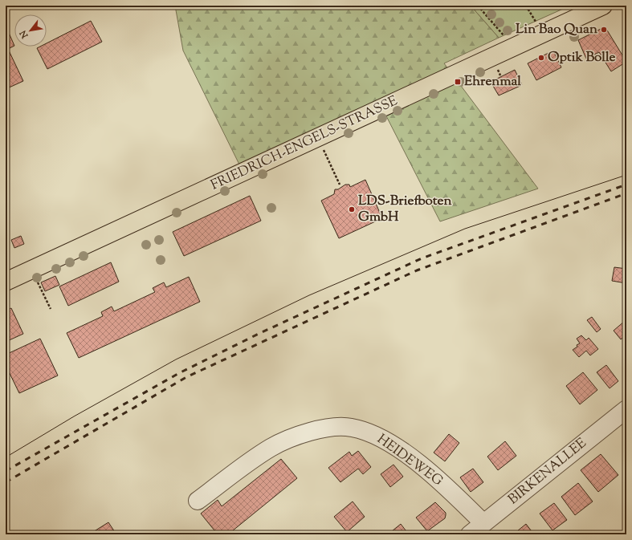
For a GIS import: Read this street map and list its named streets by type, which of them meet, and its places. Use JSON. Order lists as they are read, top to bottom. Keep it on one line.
{"streets":{"main road":["FRIEDRICH-ENGELS-STRASSE"],"street":["HEIDEWEG","BIRKENALLEE"]},"crossings":[["HEIDEWEG","BIRKENALLEE"]],"places":{"other":["Lin Bao Quan","Optik Bolle","LDS-Briefboten GmbH"],"transit":["Ehrenmal"]},"north":"bottom left"}
